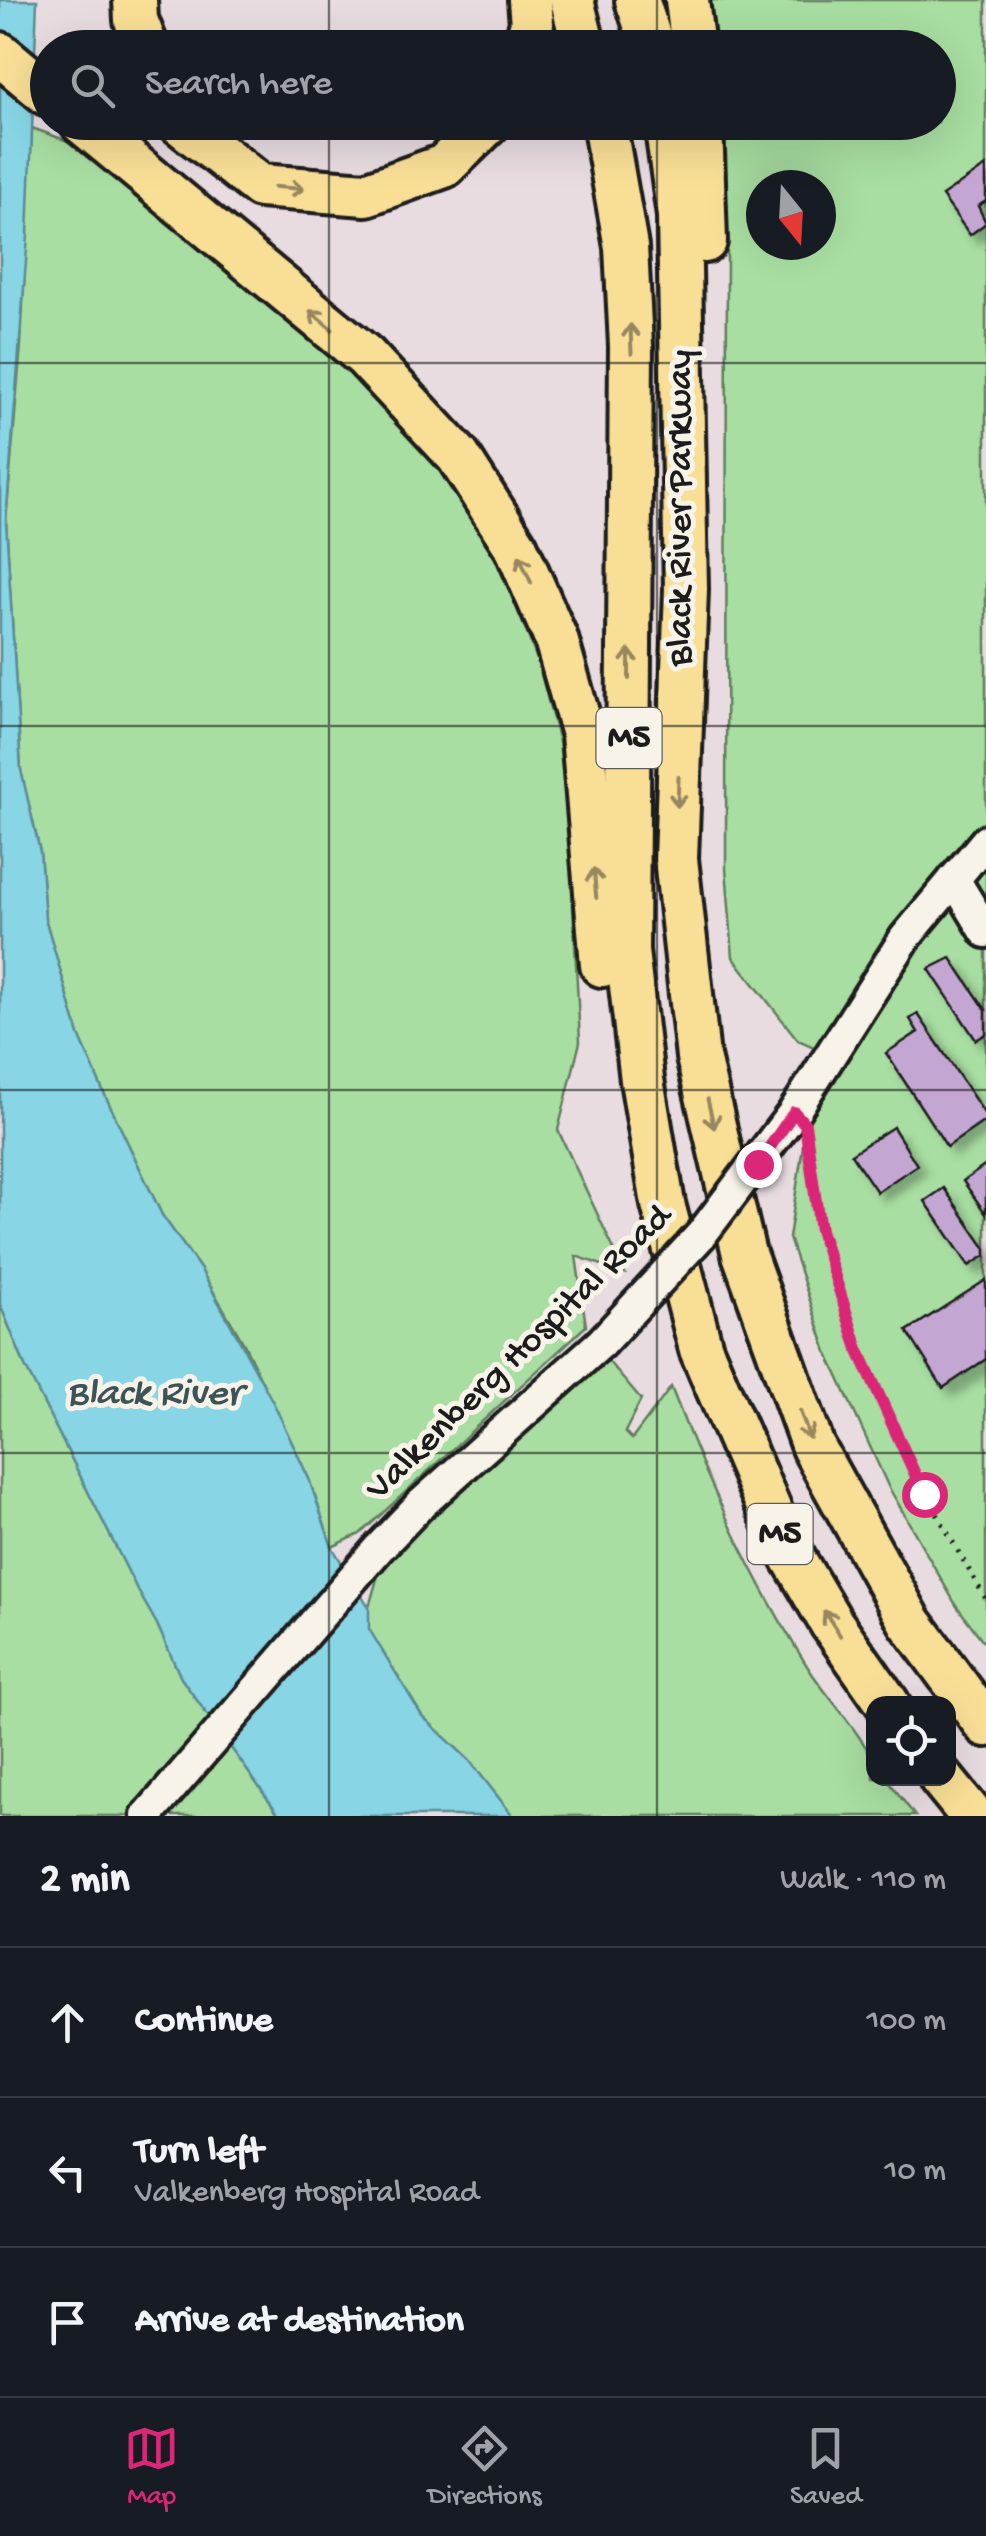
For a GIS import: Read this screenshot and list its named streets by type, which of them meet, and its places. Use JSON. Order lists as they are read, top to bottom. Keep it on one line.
{"streets":{"highway":["Black River Parkway","M5"],"street":["Valkenberg Hospital Road"]},"water":["Black River"],"north":"bottom","page":{"search":"Search here","heading":["2 min","Walk · 110 m"],"list":[["Continue","100 m"],["Turn left","Valkenberg Hospital Road","10 m"],"Arrive at destination"],"nav":["Map","Directions","Saved"]}}
